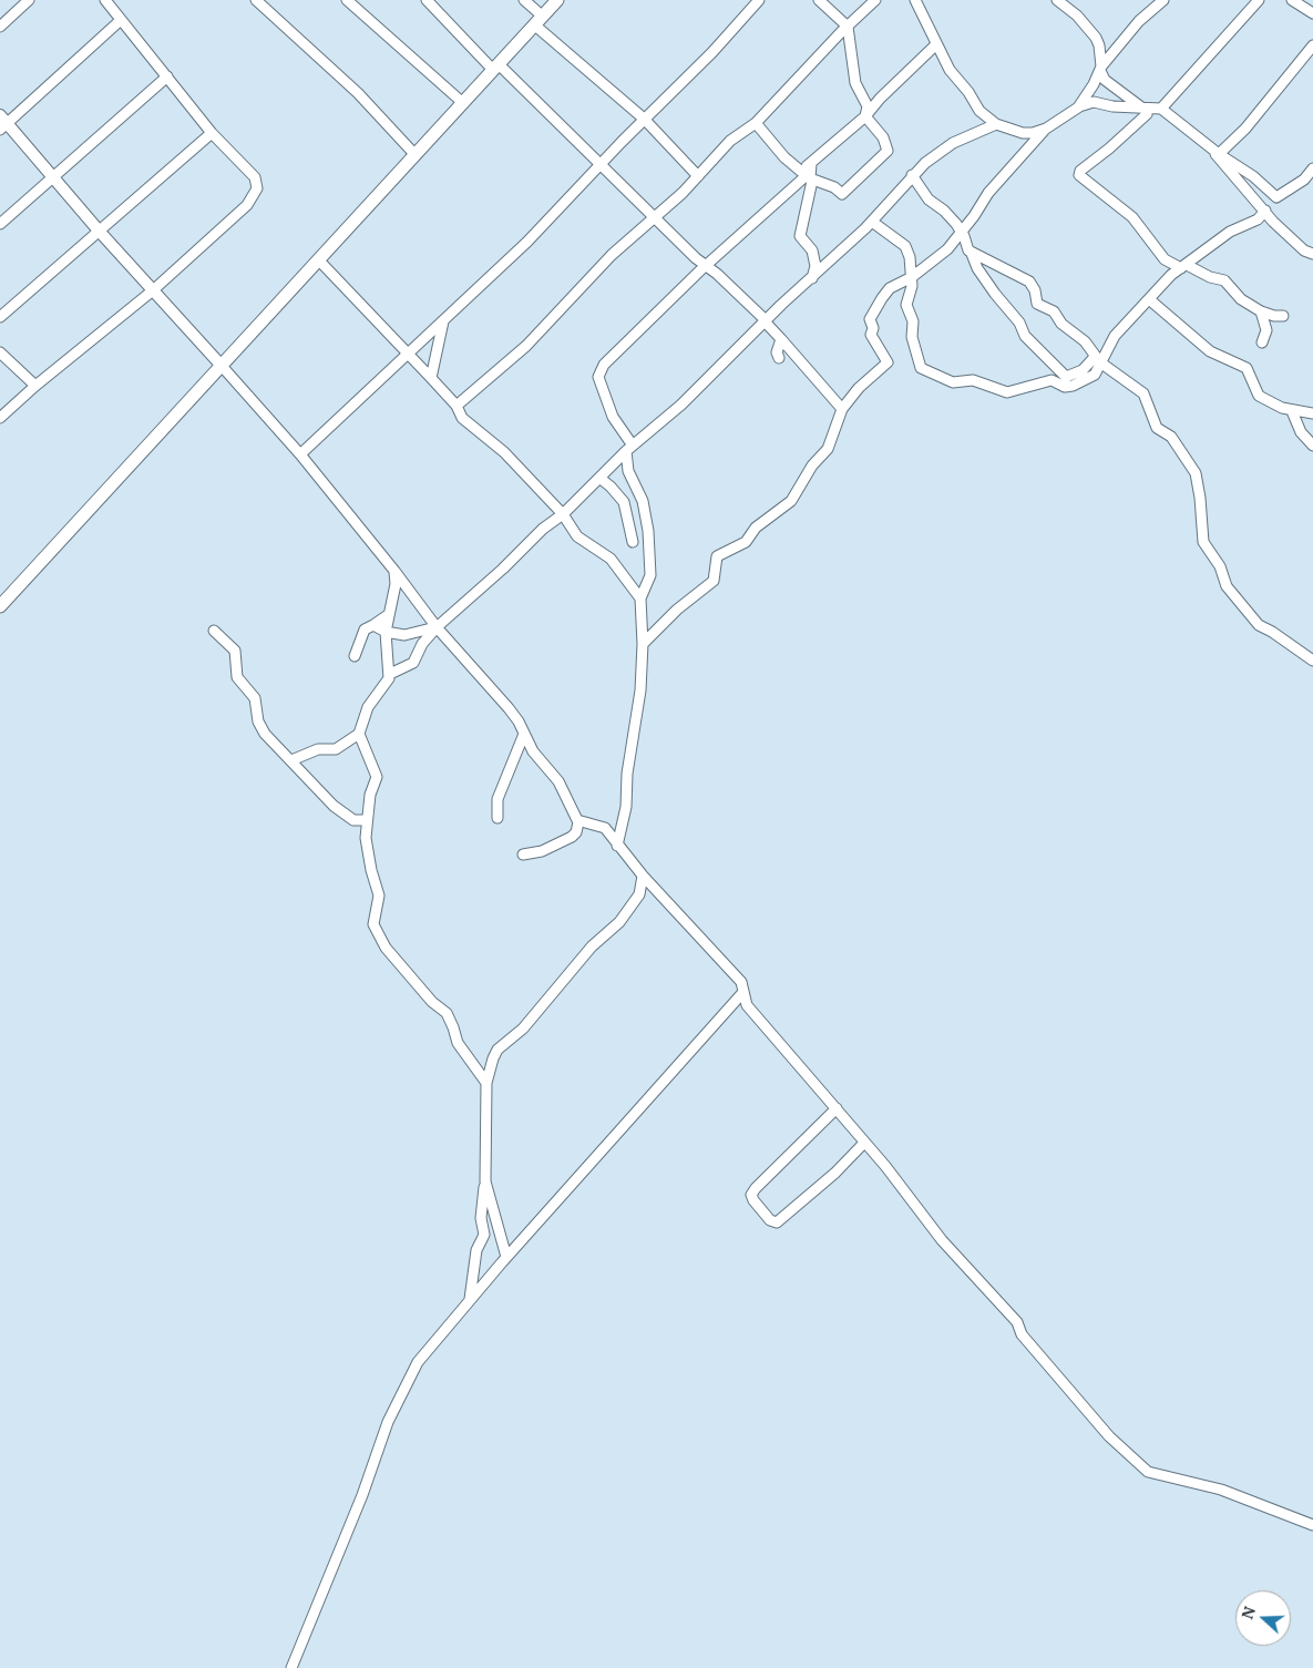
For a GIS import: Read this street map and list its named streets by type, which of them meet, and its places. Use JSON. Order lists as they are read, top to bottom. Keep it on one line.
{"north":"left"}
